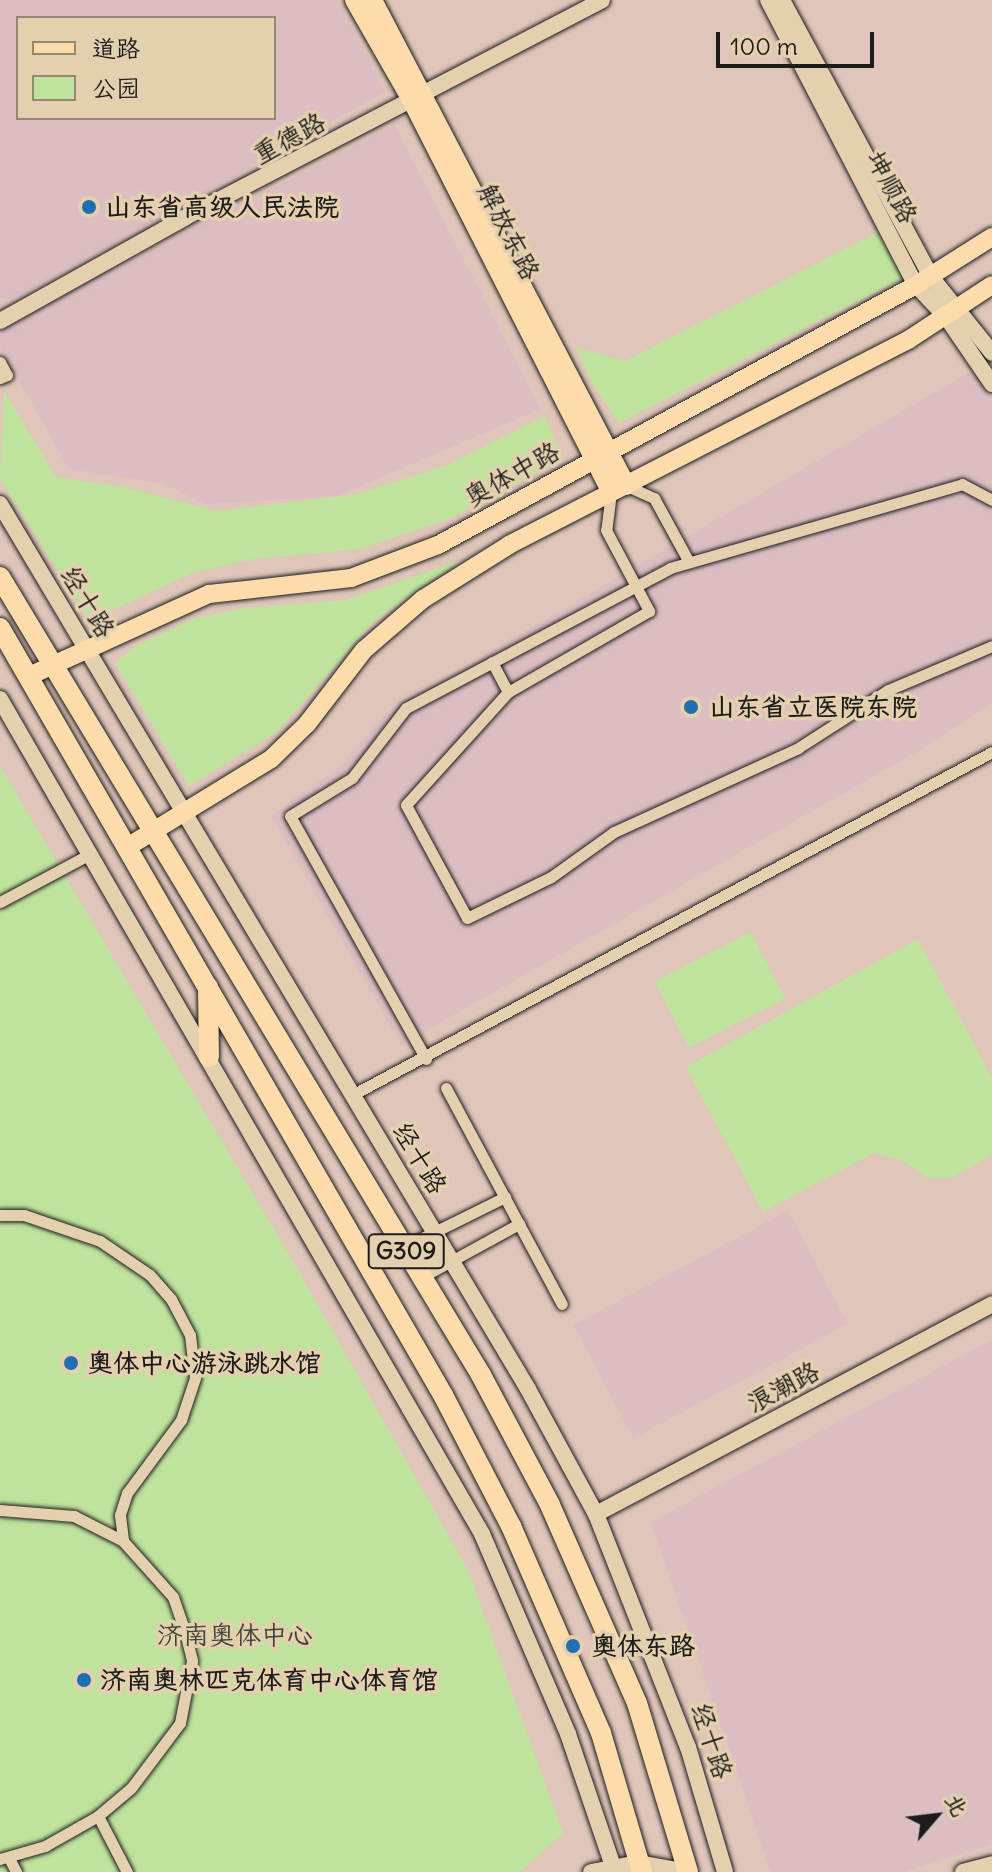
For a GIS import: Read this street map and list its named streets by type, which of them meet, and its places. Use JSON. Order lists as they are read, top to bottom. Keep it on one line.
{"streets":{"highway":["G309"],"main road":["重德路","坤顺路","解放东路","奥体中路","经十路","浪潮路"]},"crossings":[["重德路","解放东路"],["坤顺路","奥体中路"],["解放东路","奥体中路"],["奥体中路","经十路"],["奥体中路","G309"],["经十路","浪潮路"]],"parks":["济南奥体中心"],"places":["山东省高级人民法院","山东省立医院东院","奥体中心游泳跳水馆","奥体东路","济南奥林匹克体育中心体育馆"],"legend":["道路","公园"],"scale_bar":"100 m","north":"top right"}
